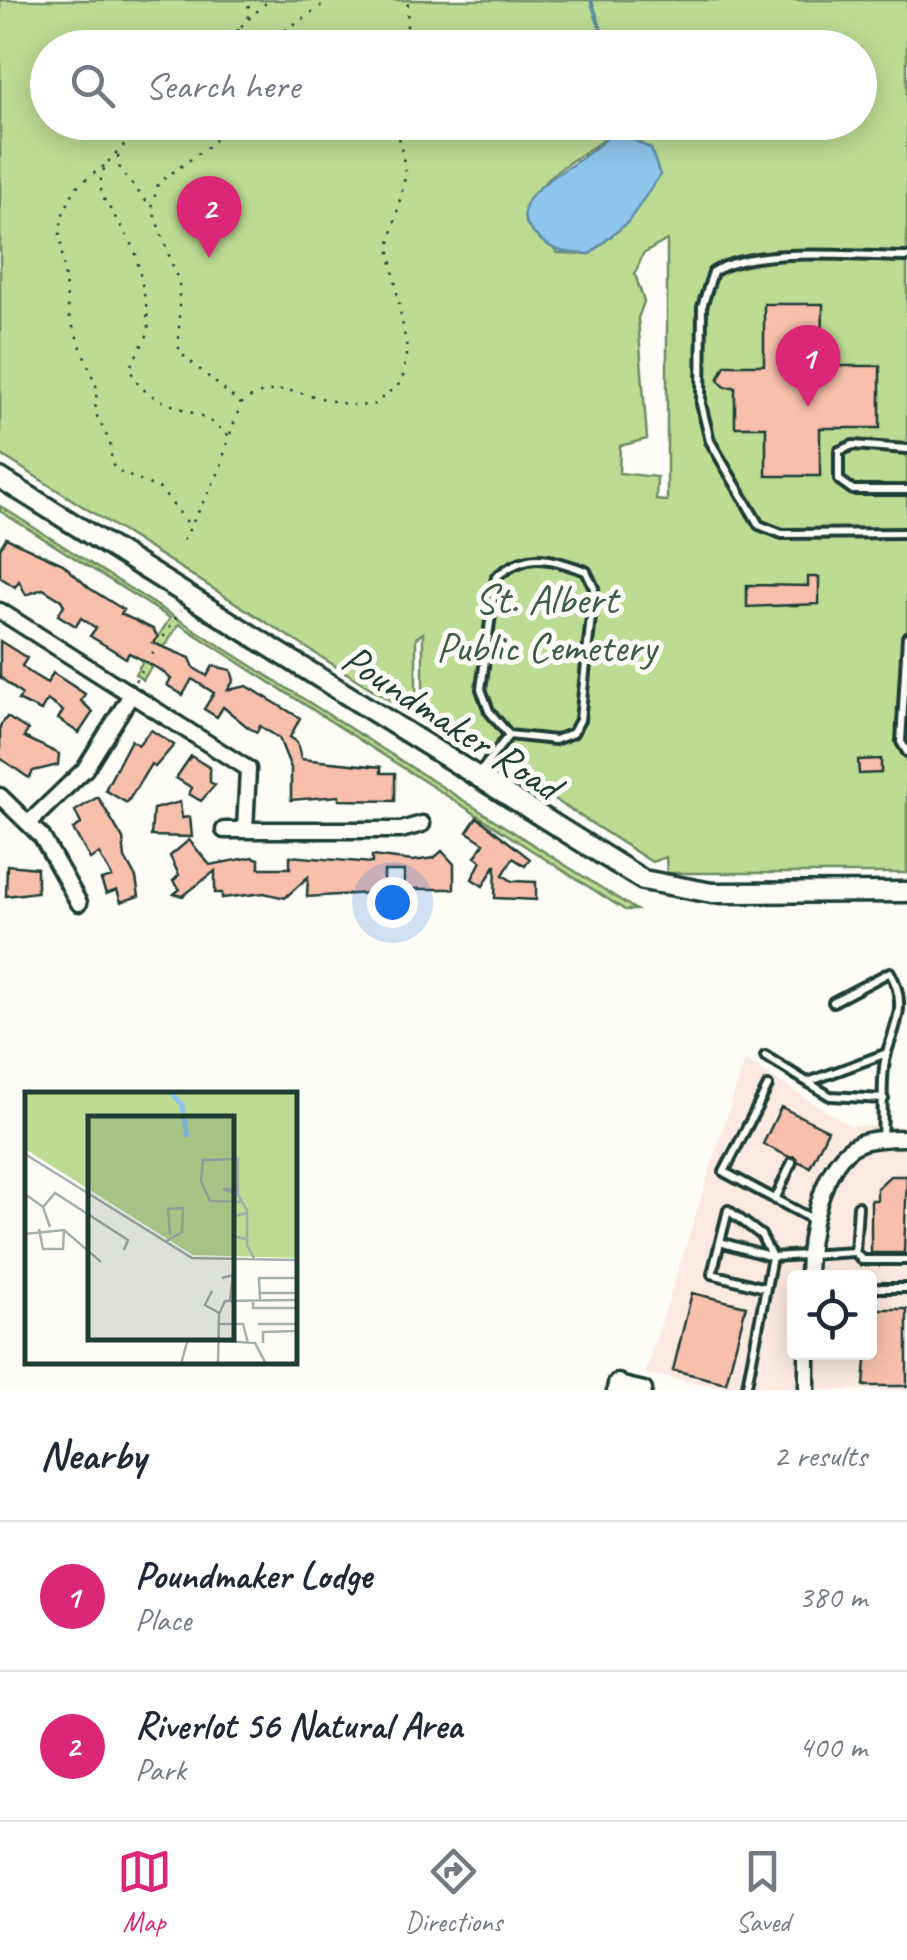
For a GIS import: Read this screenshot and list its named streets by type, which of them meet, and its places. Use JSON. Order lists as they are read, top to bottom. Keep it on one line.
{"streets":{"street":["Poundmaker Road"]},"parks":["St. Albert Public Cemetery"],"page":{"search":"Search here","pins":["2","1"],"heading":["Nearby","2 results"],"list":[{"mark":"1","name":"Poundmaker Lodge","note":"Place","value":"380 m"},{"mark":"2","name":"Riverlot 56 Natural Area","note":"Park","value":"400 m"}],"nav":["Map","Directions","Saved"]}}
